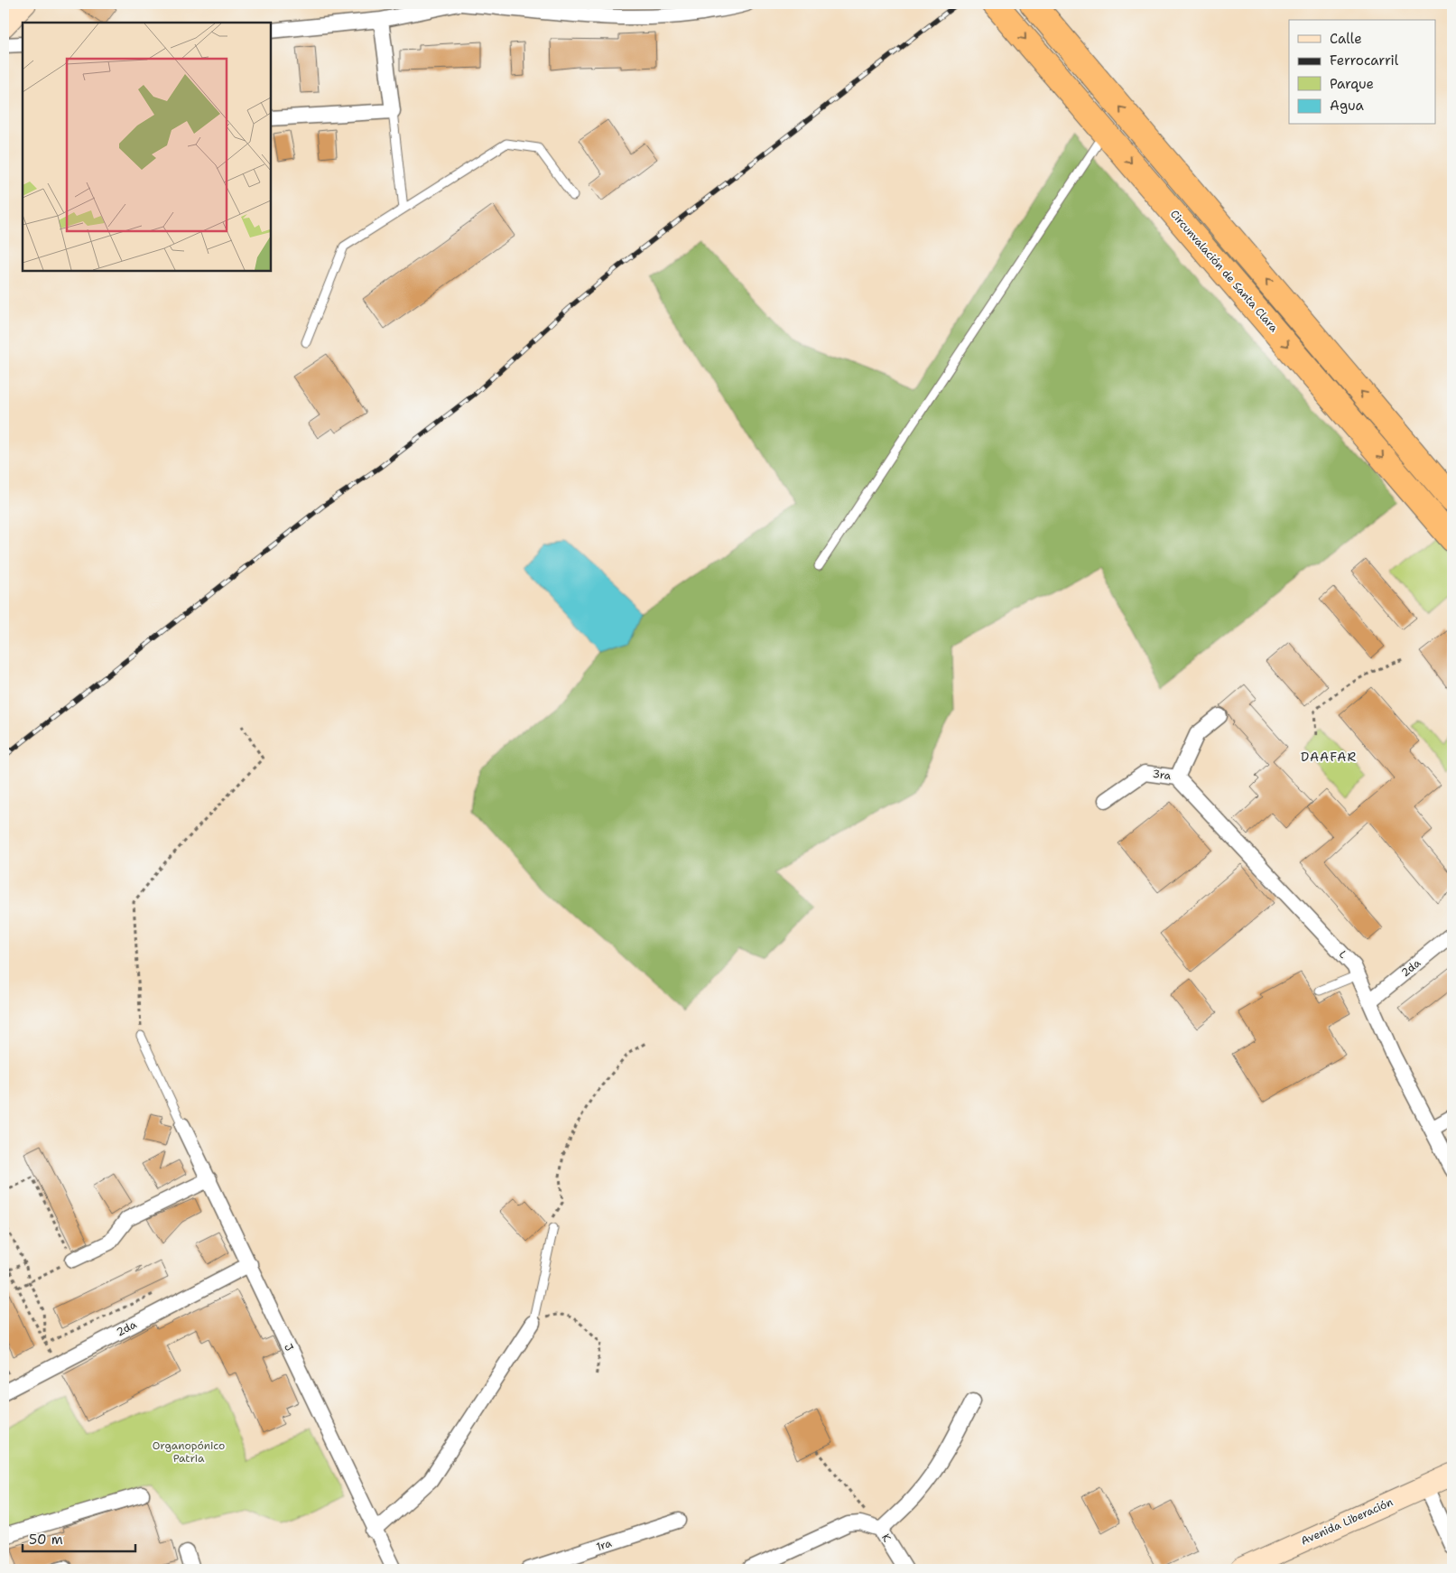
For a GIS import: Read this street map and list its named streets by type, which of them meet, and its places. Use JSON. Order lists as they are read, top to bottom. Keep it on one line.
{"streets":{"highway":["Circunvalación de Santa Clara"],"main road":["Avenida Liberación"],"street":["3ra","L","2da","J","K","1ra"]},"crossings":[["3ra","L"],["L","2da"],["2da","J"]],"districts":["DAAFAR"],"parks":["Organopónico Patria"],"legend":["Calle","Ferrocarril","Parque","Agua"],"scale_bar":"50 m"}
